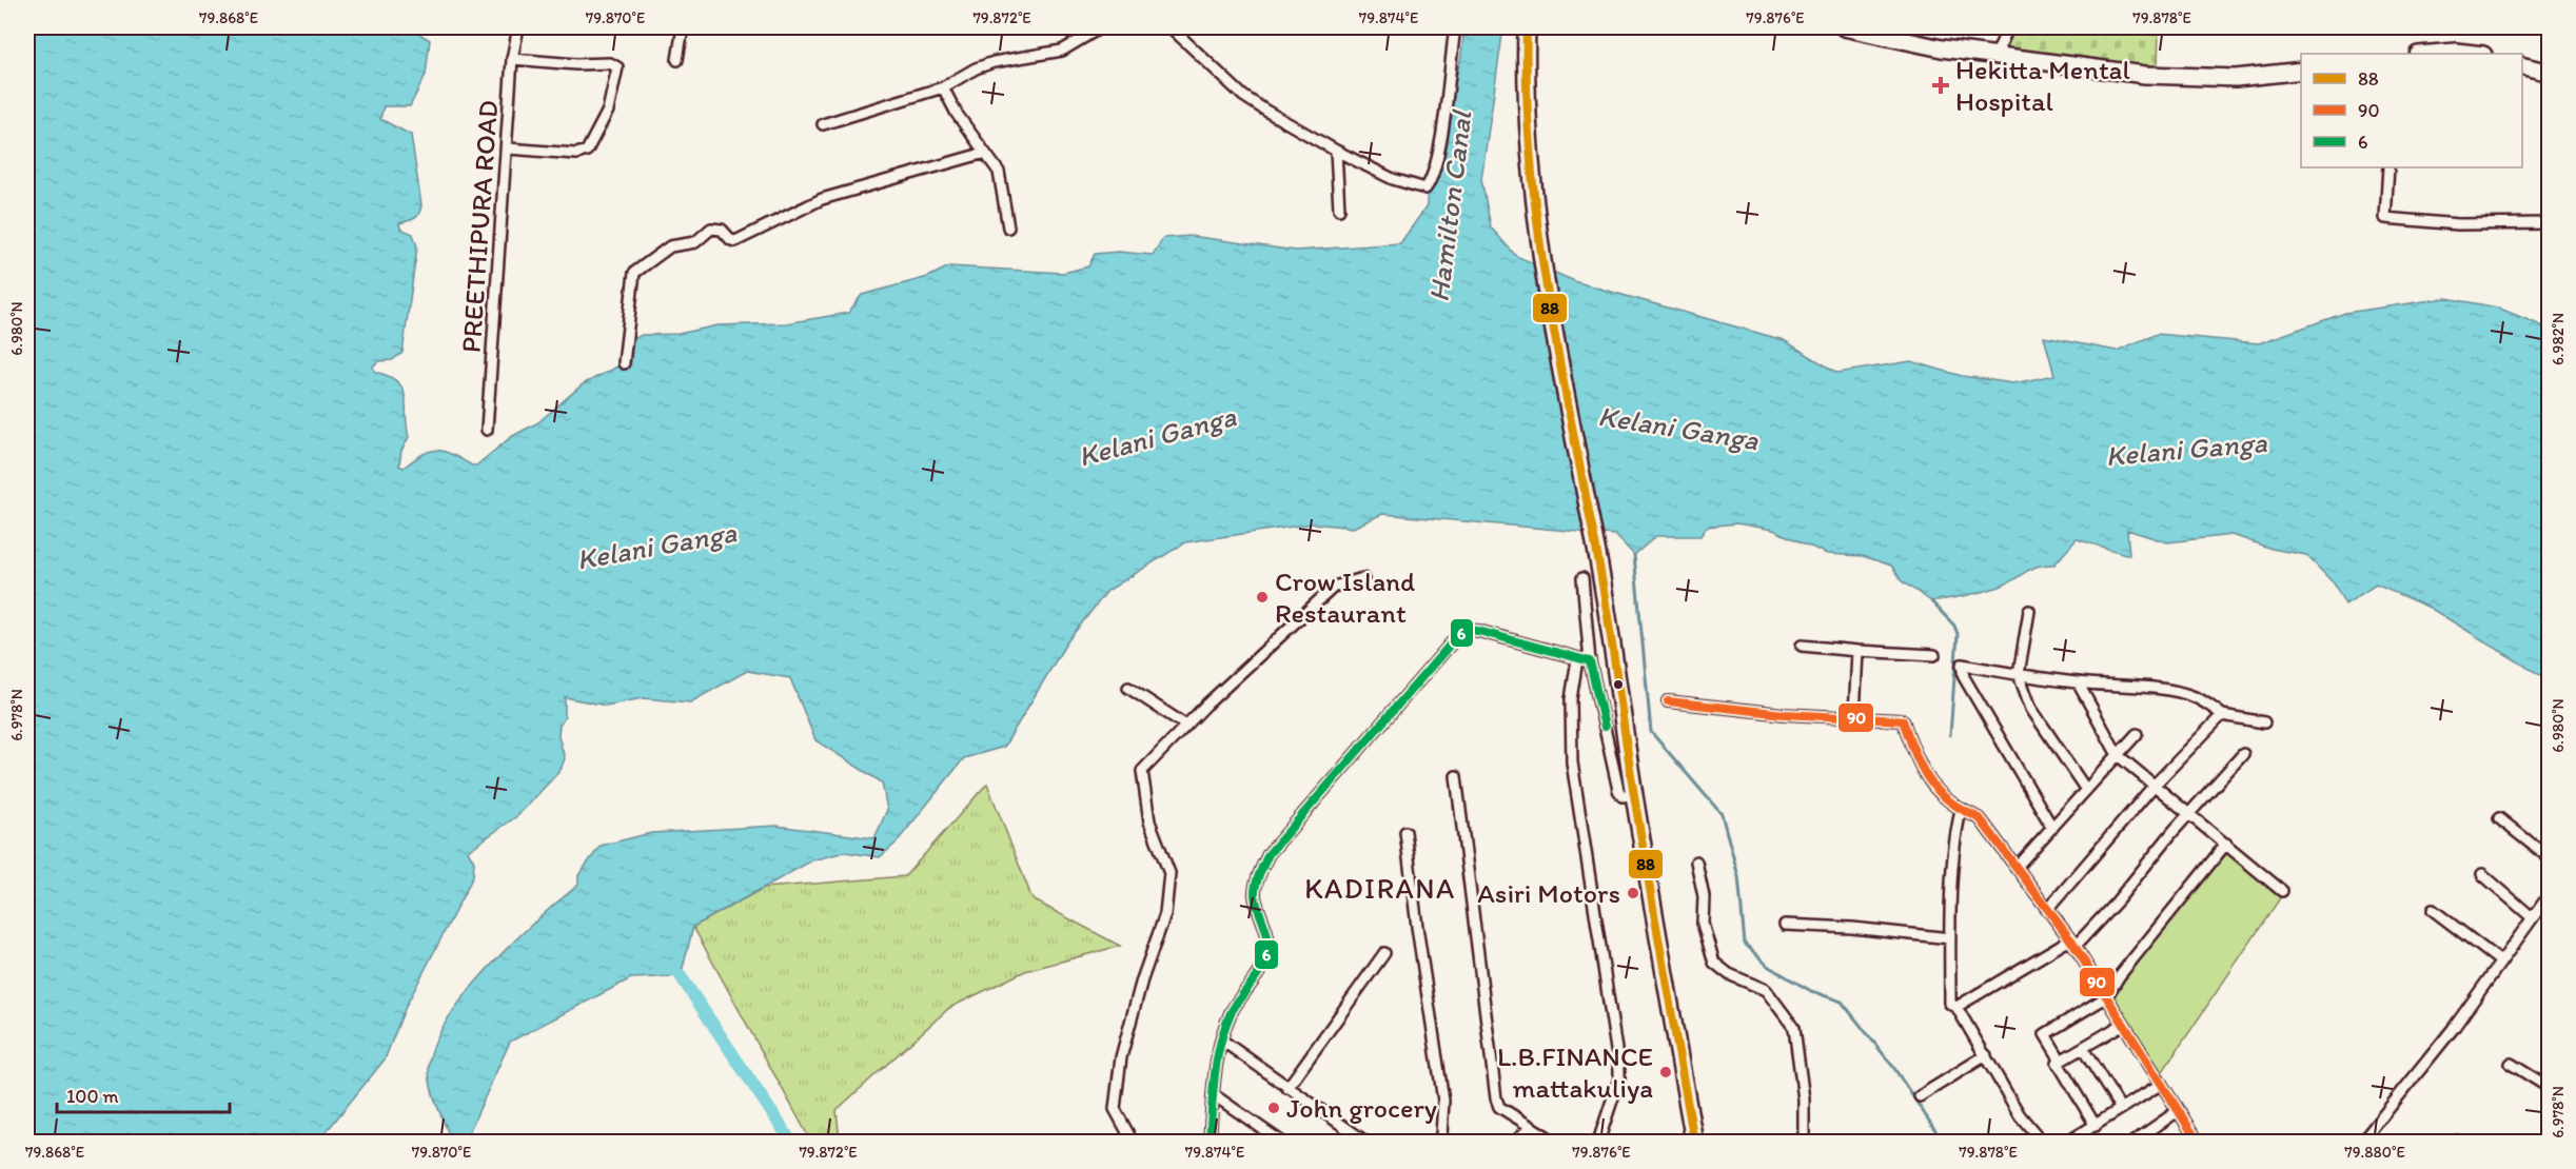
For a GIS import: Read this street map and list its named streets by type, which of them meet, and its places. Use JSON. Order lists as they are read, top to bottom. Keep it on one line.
{"streets":{"street":["PREETHIPURA ROAD"]},"districts":["KADIRANA"],"water":["Hamilton Canal","Kelani Ganga"],"places":{"health":["Hekitta Mental Hospital"],"other":["Crow Island Restaurant","Asiri Motors","L.B.FINANCE mattakuliya","John grocery"]},"lines":["transit line 88","transit line 6","transit line 90"],"legend":["88","90","6"],"scale_bar":"100 m","coordinates":["79.868°E","79.870°E","79.872°E","79.874°E","79.876°E","79.878°E","6.980°N","6.982°N","6.978°N","79.880°E"]}
